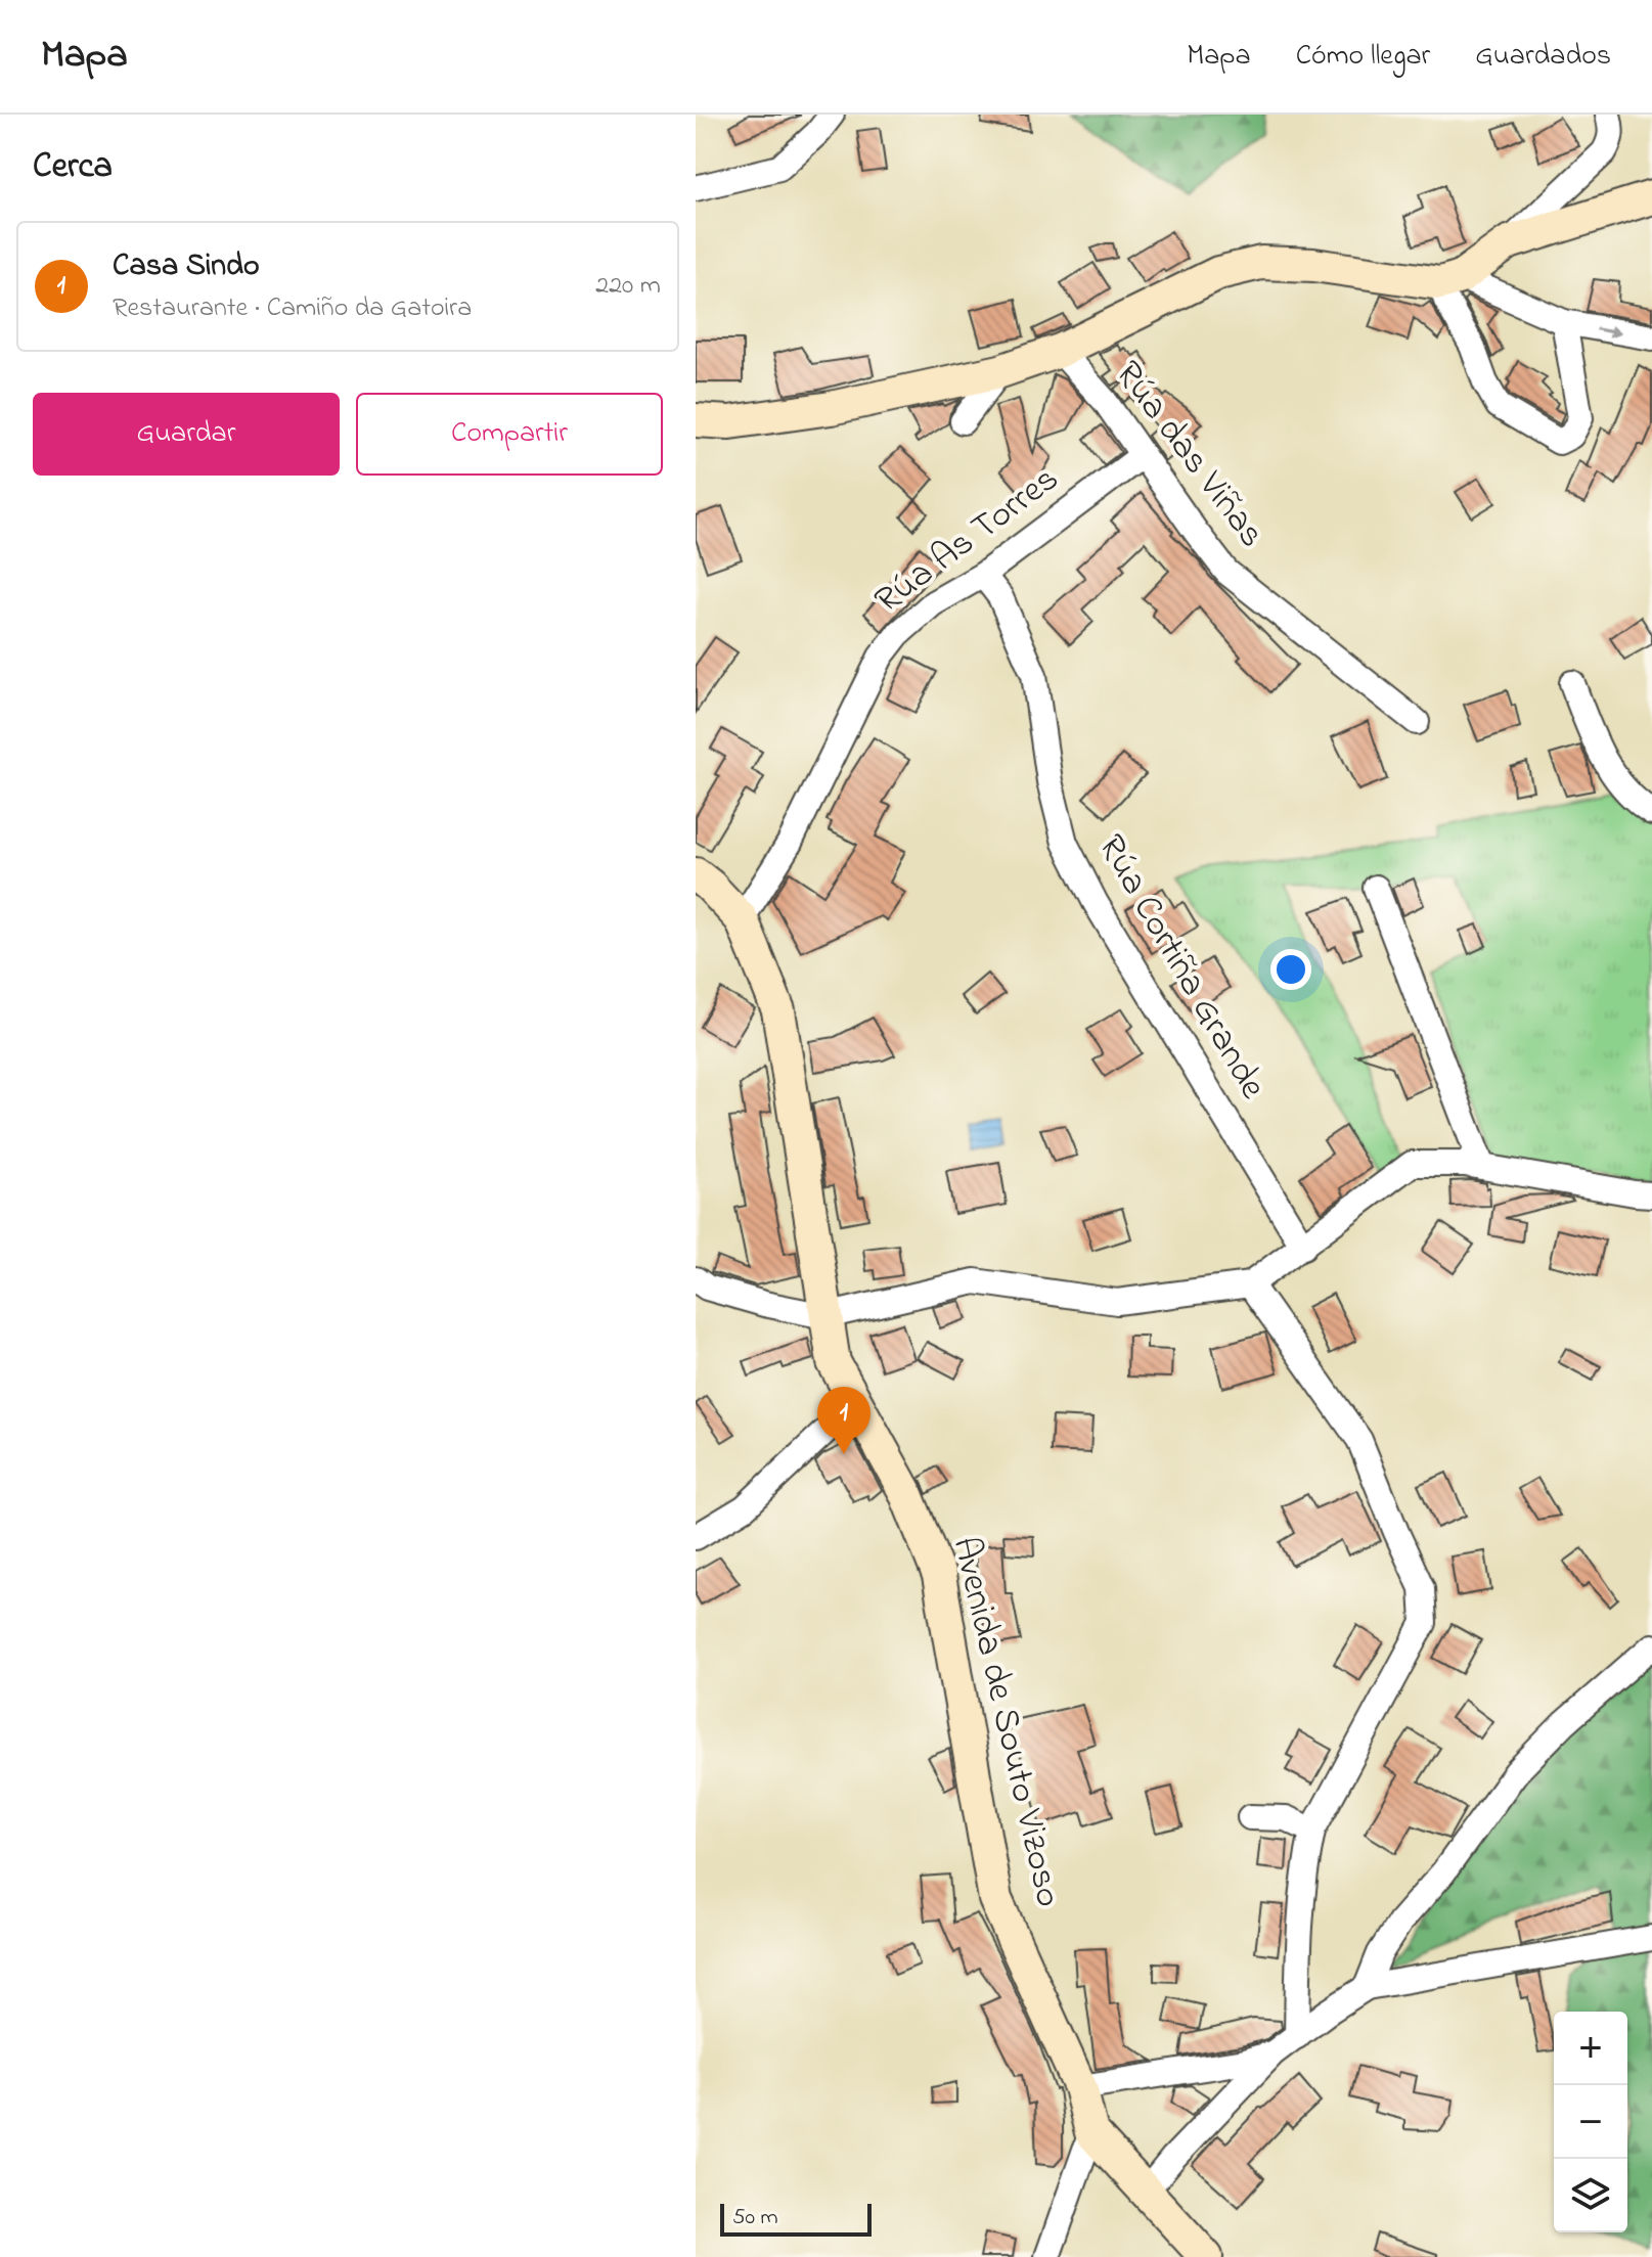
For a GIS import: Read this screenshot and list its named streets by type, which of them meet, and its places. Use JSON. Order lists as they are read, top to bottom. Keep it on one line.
{"streets":{"street":["Rúa das Viñas","Rúa As Torres","Rúa Cortiña Grande","Avenida de Souto Vizoso"]},"crossings":[["Rúa das Viñas","Rúa As Torres"],["Rúa As Torres","Rúa Cortiña Grande"],["Rúa As Torres","Avenida de Souto Vizoso"]],"scale_bar":"50 m","page":{"header":"Mapa","nav":["Mapa","Cómo llegar","Guardados"],"heading":"Cerca","list":[{"mark":"1","name":"Casa Sindo","note":"Restaurante · Camiño da Gatoira","value":"220 m"}],"buttons":["Guardar","Compartir"],"pins":"1","map_buttons":["+","−"],"scale":"50 m"}}
